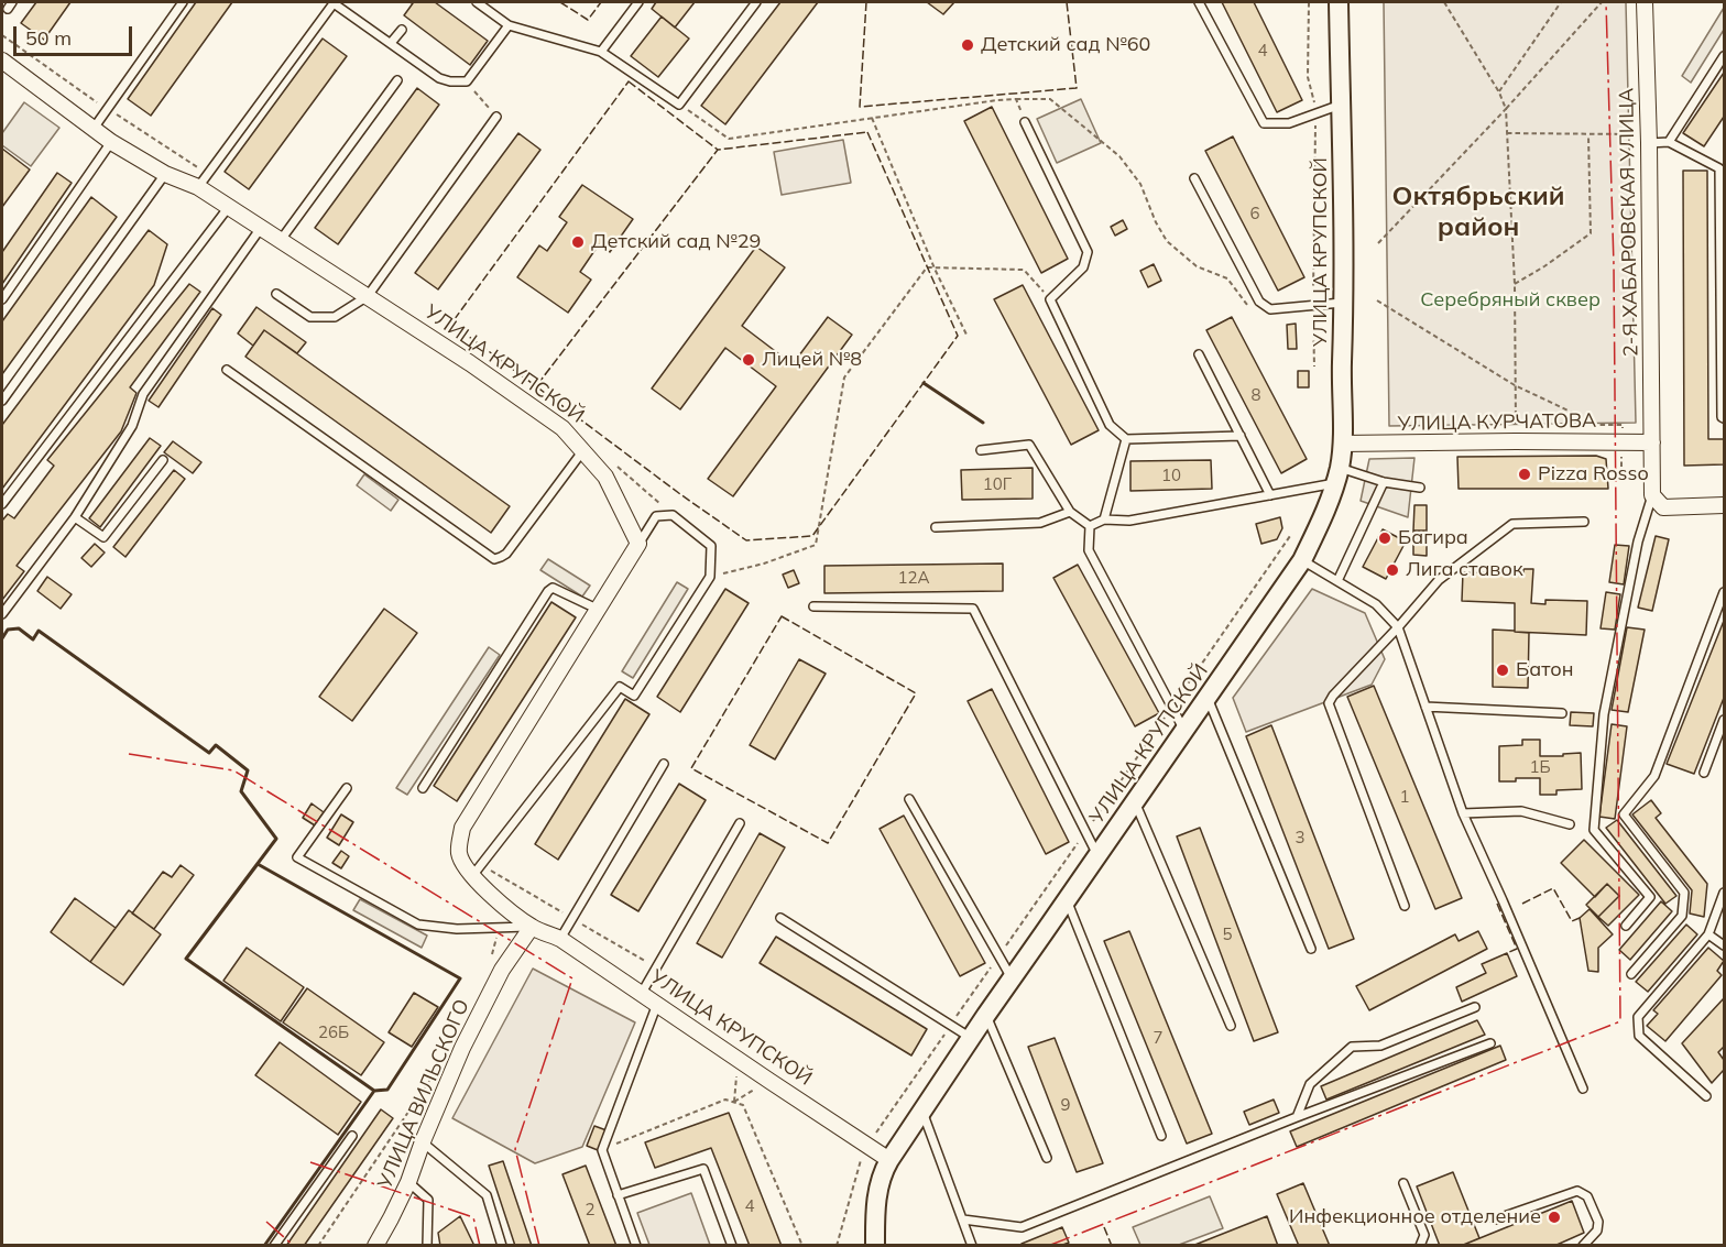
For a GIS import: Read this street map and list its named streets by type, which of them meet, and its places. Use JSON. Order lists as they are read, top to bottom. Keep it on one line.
{"streets":{"street":["2-Я ХАБАРОВСКАЯ УЛИЦА","УЛИЦА КРУПСКОЙ","УЛИЦА КУРЧАТОВА","УЛИЦА ВИЛЬСКОГО"]},"crossings":[["2-Я ХАБАРОВСКАЯ УЛИЦА","УЛИЦА КУРЧАТОВА"],["УЛИЦА КРУПСКОЙ","УЛИЦА КУРЧАТОВА"],["УЛИЦА КРУПСКОЙ","УЛИЦА ВИЛЬСКОГО"]],"districts":["Октябрьский район"],"parks":["Серебряный сквер"],"places":["Детский сад №60","Детский сад №29","Лицей №8","Pizza Rosso","Багира","Лига ставок","Батон","Инфекционное отделение"],"house_numbers":["4","6","8","10","10Г","12А","1Б","1","3","5","26Б","7","9","4","2"],"scale_bar":"50 m"}
